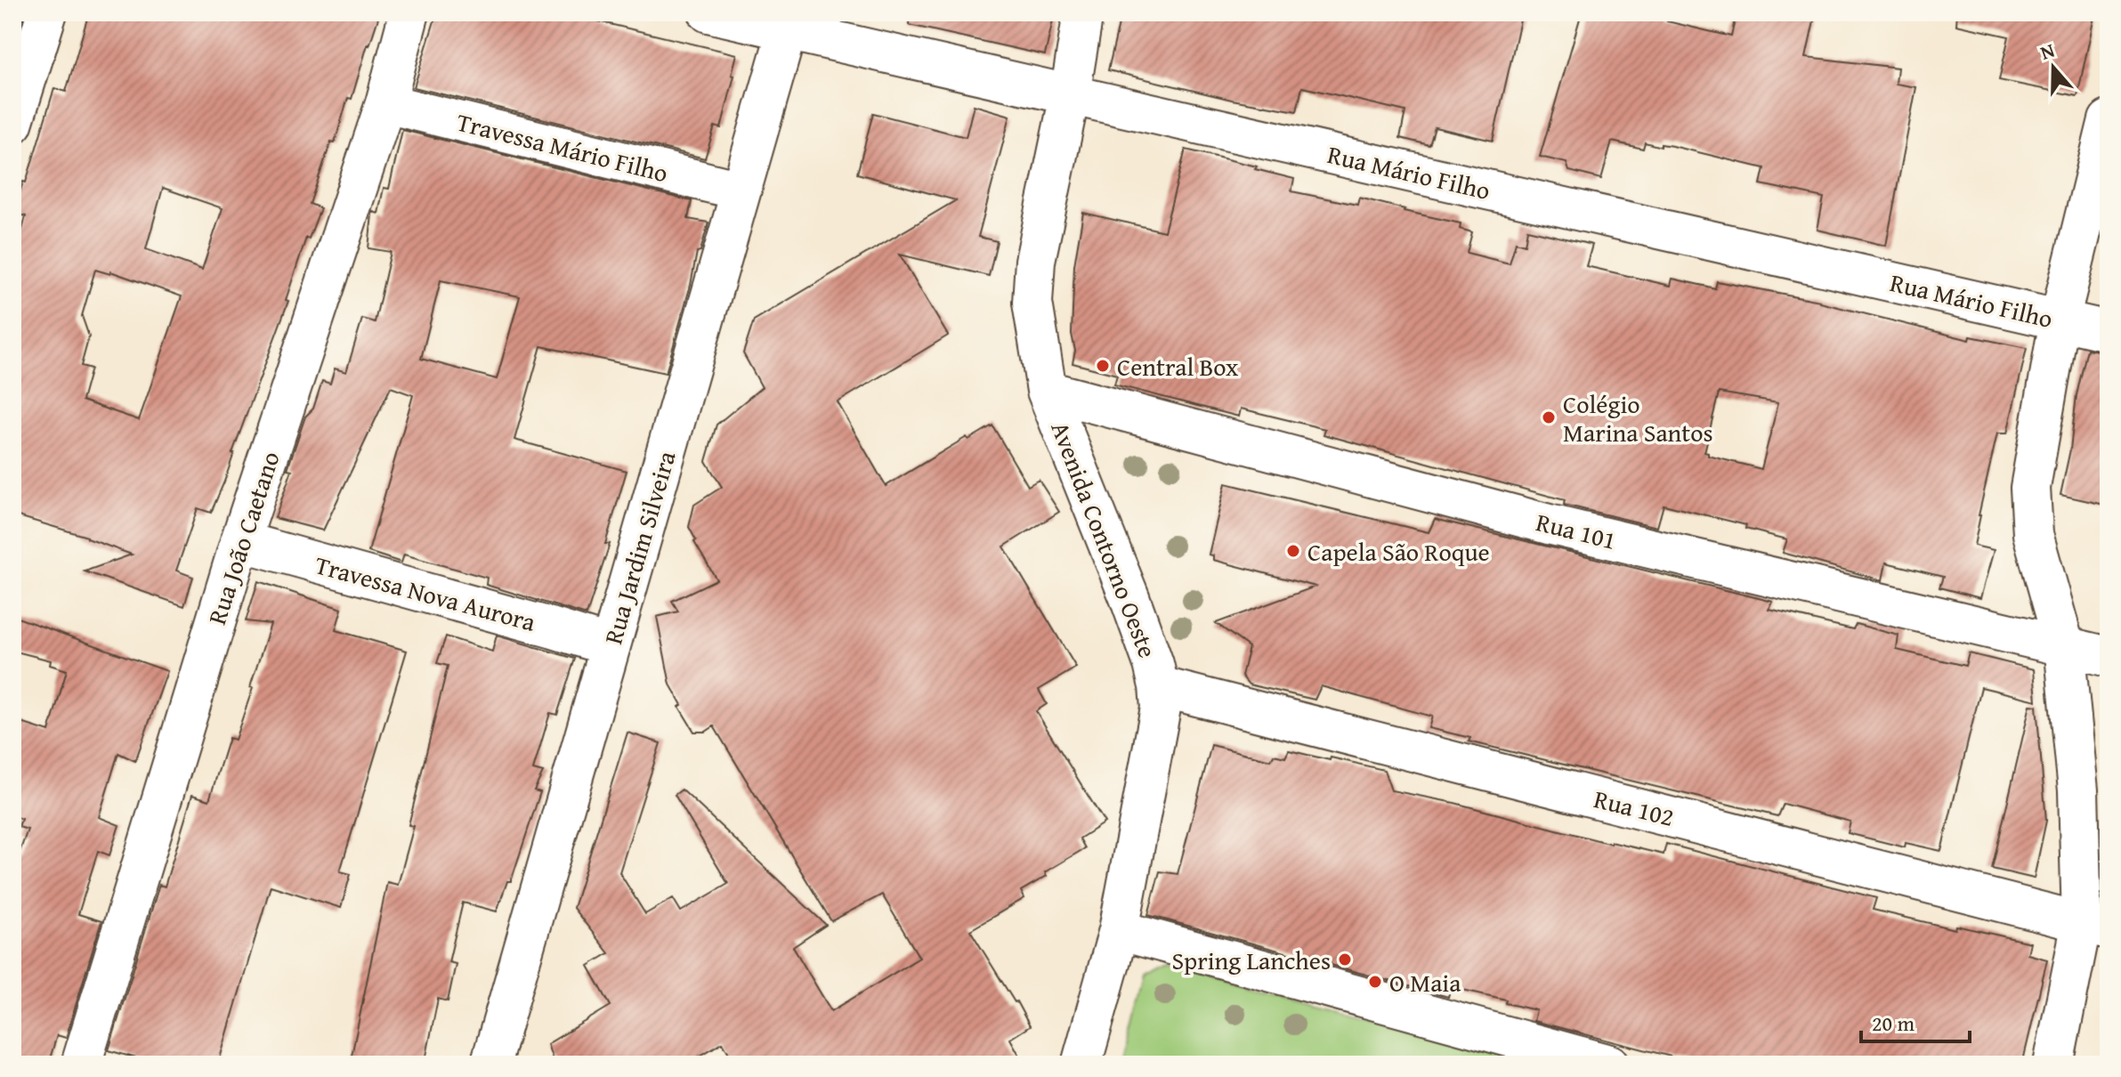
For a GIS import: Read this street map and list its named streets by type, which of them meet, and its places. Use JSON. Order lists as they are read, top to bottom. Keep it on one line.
{"streets":{"street":["Travessa Mário Filho","Rua Mário Filho","Rua 101","Rua João Caetano","Avenida Contorno Oeste","Rua Jardim Silveira","Travessa Nova Aurora","Rua 102"]},"crossings":[["Travessa Mário Filho","Rua João Caetano"],["Travessa Mário Filho","Rua Jardim Silveira"],["Rua Mário Filho","Avenida Contorno Oeste"],["Rua Mário Filho","Rua Jardim Silveira"],["Rua 101","Avenida Contorno Oeste"],["Rua João Caetano","Travessa Nova Aurora"],["Avenida Contorno Oeste","Rua 102"],["Rua Jardim Silveira","Travessa Nova Aurora"]],"places":["Central Box","Colégio Marina Santos","Capela São Roque","Spring Lanches","O Maia"],"scale_bar":"20 m","north":"top"}
